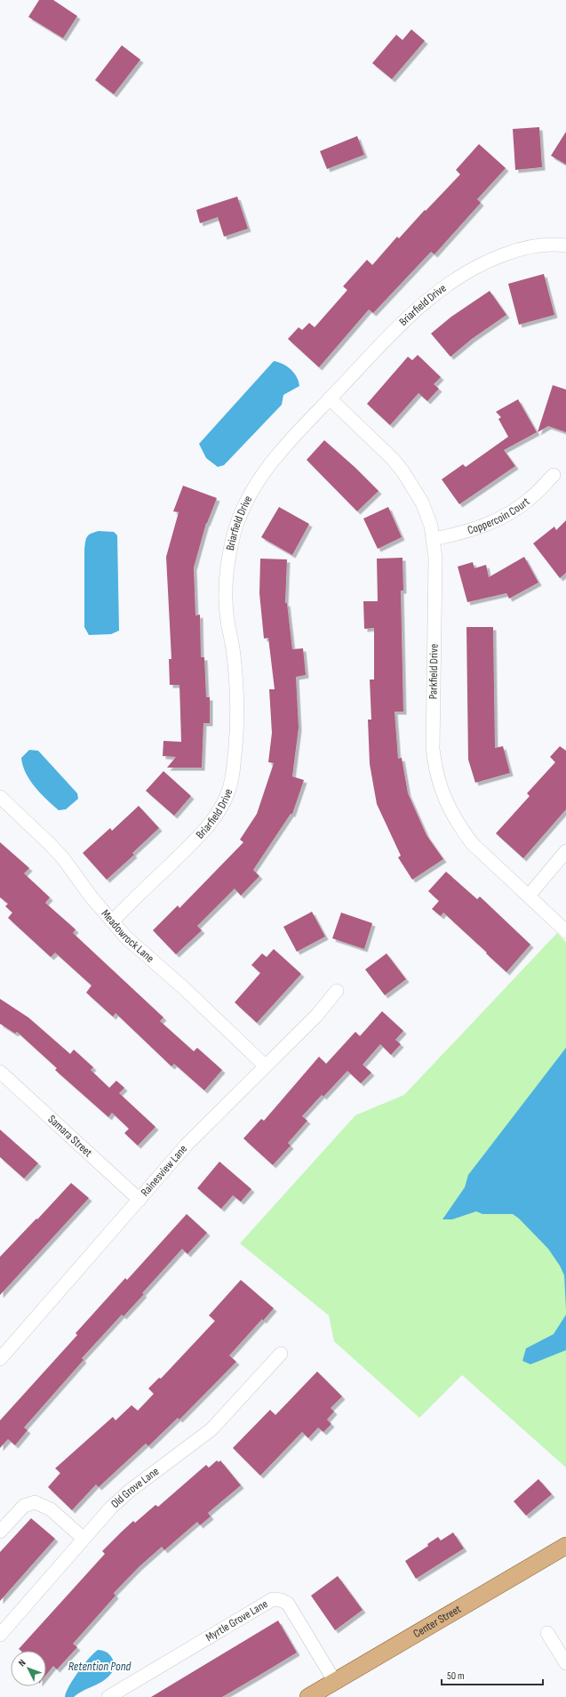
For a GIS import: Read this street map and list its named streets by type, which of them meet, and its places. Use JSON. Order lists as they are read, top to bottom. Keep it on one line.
{"streets":{"main road":["Center Street"],"street":["Briarfield Drive","Coppercoin Court","Parkfield Drive","Meadowrock Lane","Samara Street","Rainesview Lane","Old Grove Lane","Myrtle Grove Lane"]},"crossings":[["Briarfield Drive","Parkfield Drive"],["Briarfield Drive","Meadowrock Lane"],["Coppercoin Court","Parkfield Drive"],["Meadowrock Lane","Rainesview Lane"],["Samara Street","Rainesview Lane"],["Myrtle Grove Lane","Center Street"]],"water":["Retention Pond"],"scale_bar":"50 m","north":"top left"}
